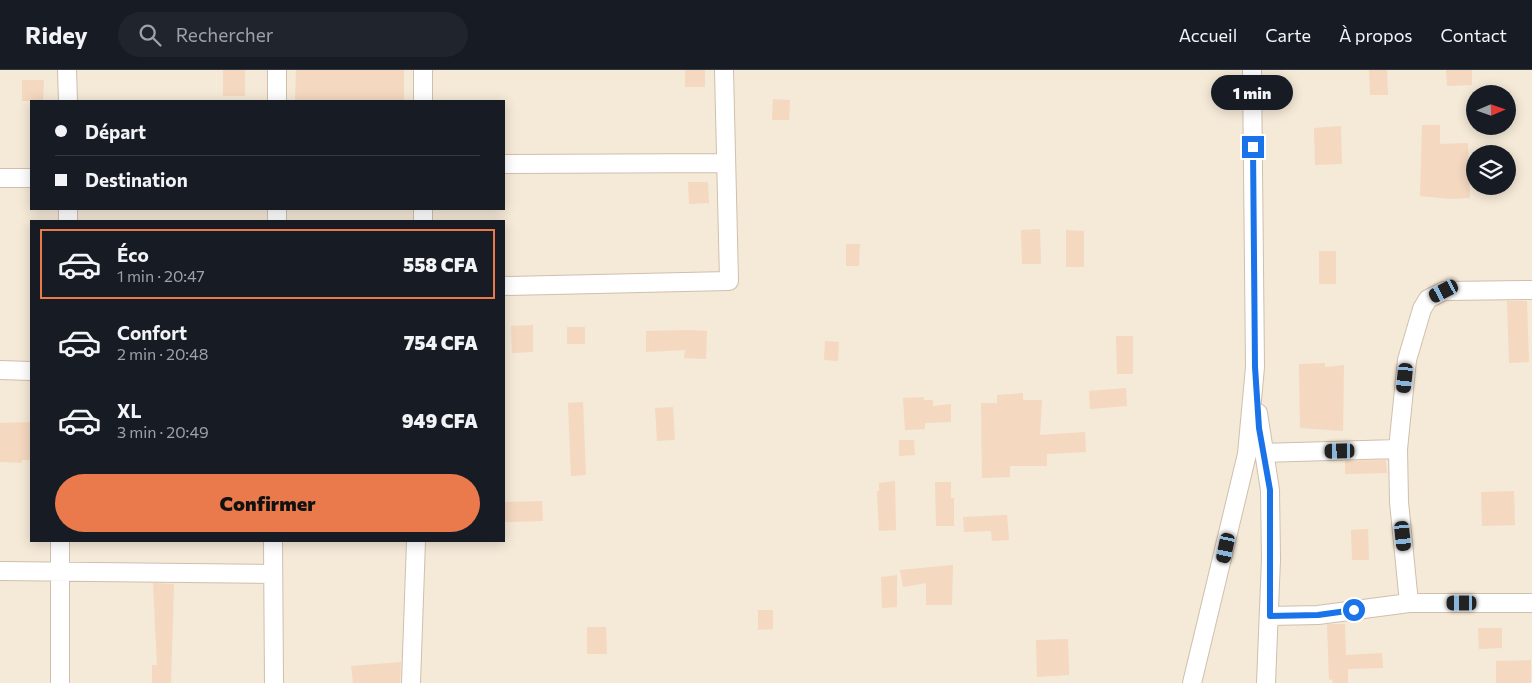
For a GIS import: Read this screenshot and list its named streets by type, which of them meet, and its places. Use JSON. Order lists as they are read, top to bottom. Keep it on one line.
{"north":"right","page":{"header":"Ridey","search":"Rechercher","nav":["Accueil","Carte","À propos","Contact"],"bubble":"1 min","banner":["Départ","Destination"],"list":[{"name":"Éco","note":"1 min · 20:47","value":"558 CFA"},{"name":"Confort","note":"2 min · 20:48","value":"754 CFA"},{"name":"XL","note":"3 min · 20:49","value":"949 CFA"}],"buttons":"Confirmer"}}
